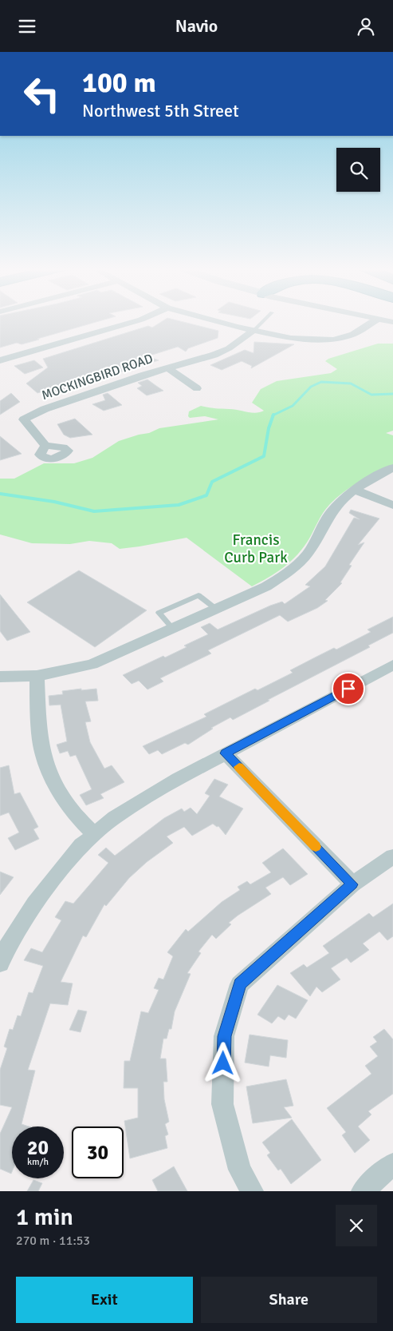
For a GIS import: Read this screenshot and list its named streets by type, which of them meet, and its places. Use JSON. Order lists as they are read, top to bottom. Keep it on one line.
{"streets":{"street":["MOCKINGBIRD ROAD"]},"parks":["Francis Curb Park"],"page":{"header":"Navio","turn":["100 m","Northwest 5th Street"],"speed":"20 km/h","limit":"30","heading":["1 min","270 m · 11:53"],"buttons":["Exit","Share"]}}
